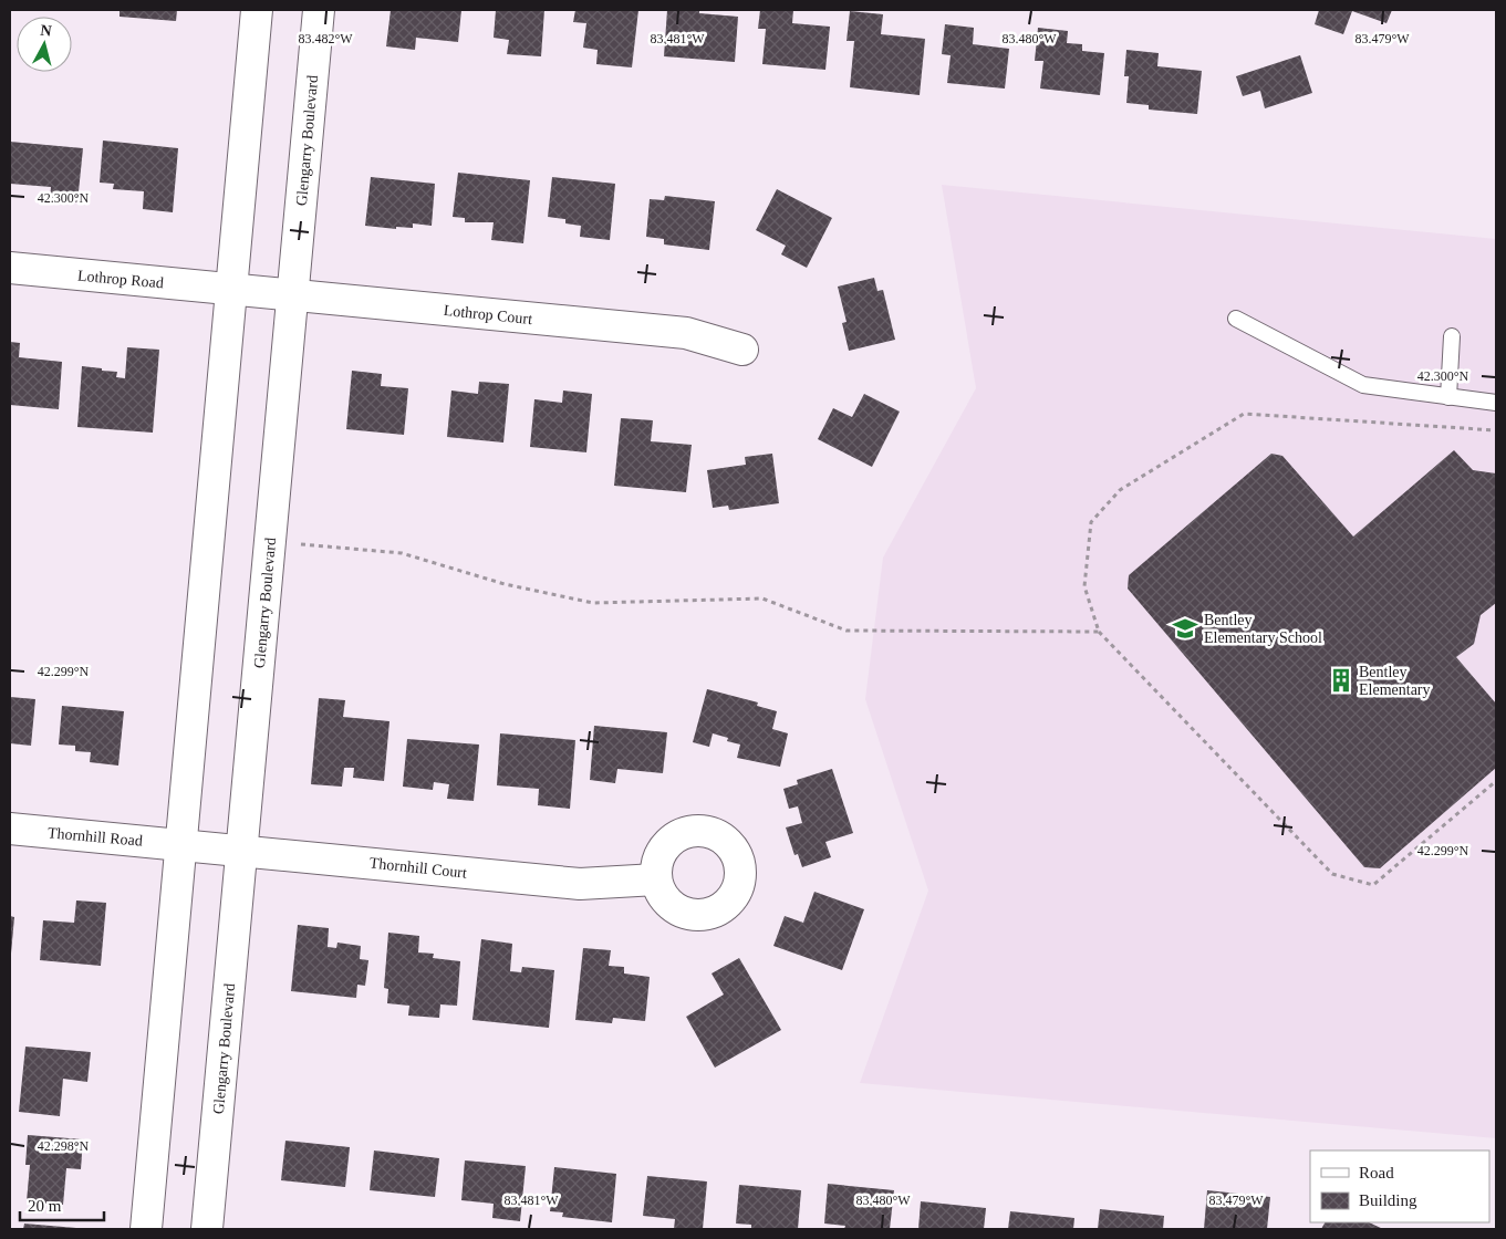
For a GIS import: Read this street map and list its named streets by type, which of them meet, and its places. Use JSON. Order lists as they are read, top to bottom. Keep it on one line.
{"streets":{"street":["Glengarry Boulevard","Lothrop Road","Lothrop Court","Thornhill Road","Thornhill Court"]},"crossings":[["Glengarry Boulevard","Lothrop Court"],["Glengarry Boulevard","Thornhill Court"],["Lothrop Road","Lothrop Court"],["Thornhill Road","Thornhill Court"]],"places":{"school or university":["Bentley Elementary School"],"building":["Bentley Elementary"]},"legend":["Road","Building"],"scale_bar":"20 m","north":"top","coordinates":["83.482°W","83.481°W","83.480°W","83.479°W","42.300°N","42.299°N","42.298°N"]}
